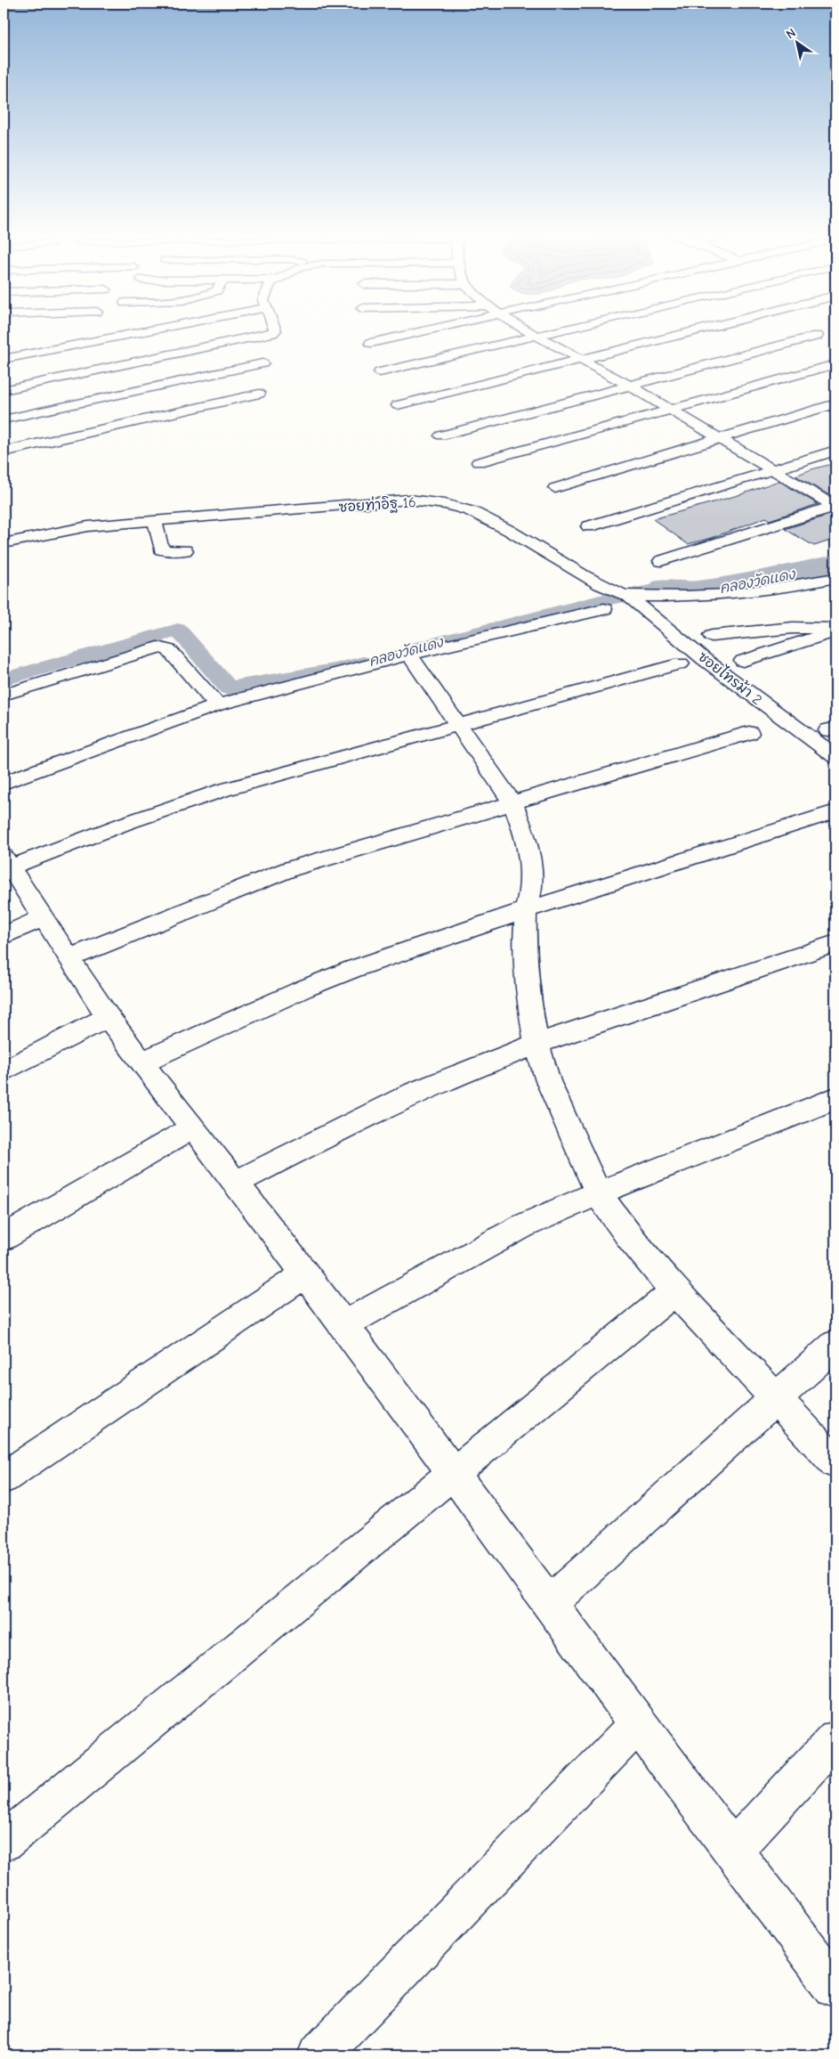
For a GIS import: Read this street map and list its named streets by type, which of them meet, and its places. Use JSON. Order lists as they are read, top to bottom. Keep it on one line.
{"streets":{"street":["ซอยท่าอิฐ 16","ซอยไทรม้า 2"]},"crossings":[["ซอยท่าอิฐ 16","ซอยไทรม้า 2"]],"water":["คลองวัดแดง"],"north":"top left"}
